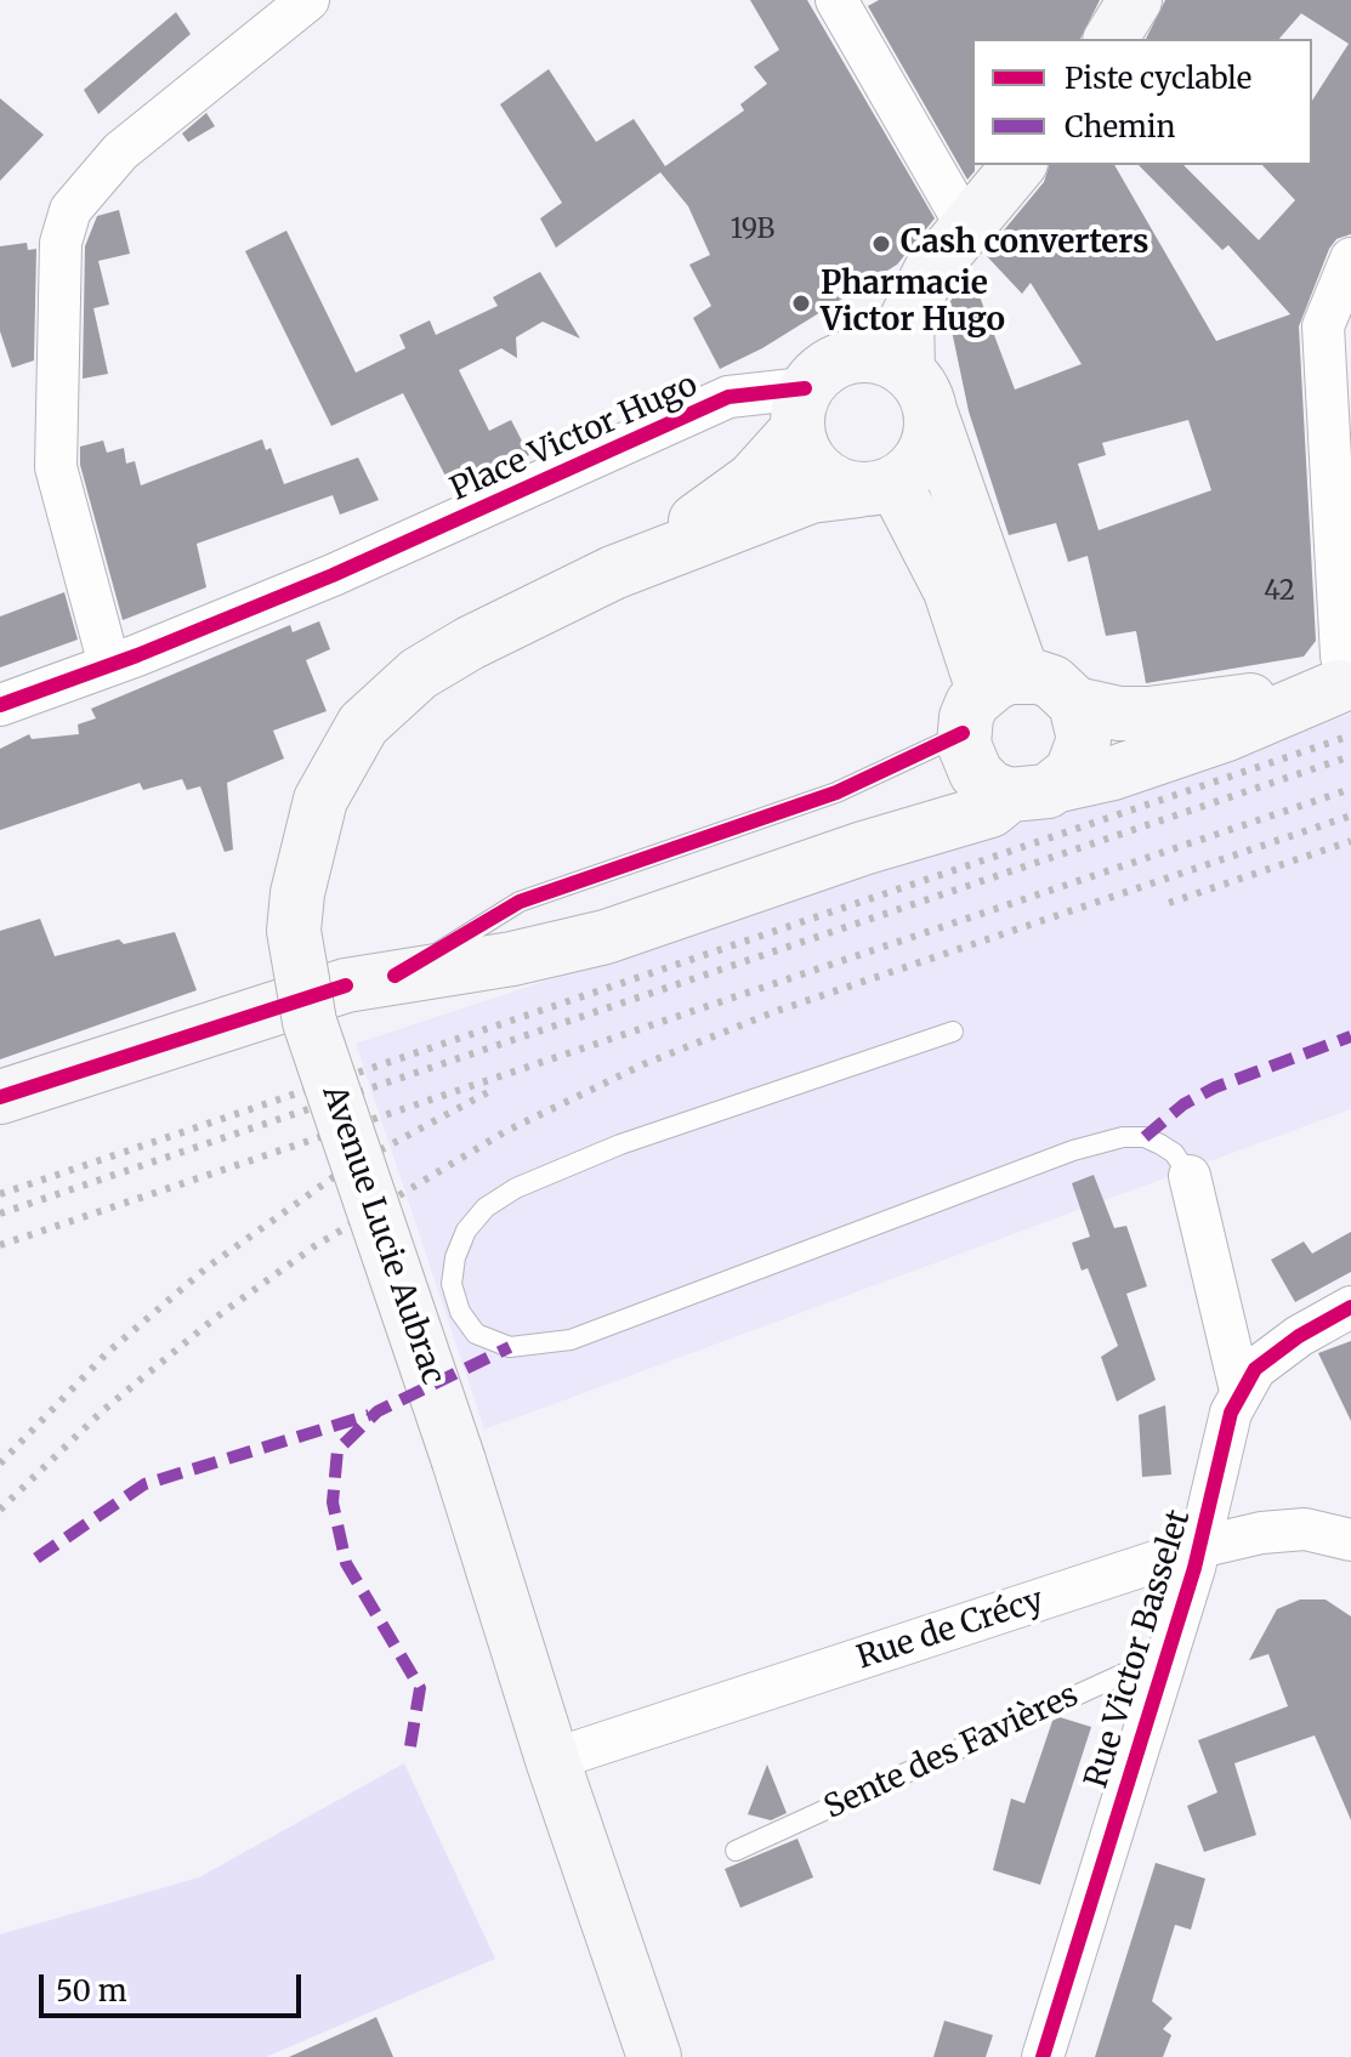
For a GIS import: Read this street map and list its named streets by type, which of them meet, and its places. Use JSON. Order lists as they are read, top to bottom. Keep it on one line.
{"streets":{"main road":["Avenue Lucie Aubrac"],"street":["Place Victor Hugo","Rue de Crécy","Rue Victor Basselet"],"lane":["Sente des Favières"]},"crossings":[["Place Victor Hugo","Avenue Lucie Aubrac"],["Avenue Lucie Aubrac","Rue de Crécy"],["Rue de Crécy","Rue Victor Basselet"],["Rue Victor Basselet","Sente des Favières"]],"places":["Cash converters","Pharmacie Victor Hugo"],"house_numbers":["19B","42"],"legend":["Piste cyclable","Chemin"],"scale_bar":"50 m"}
